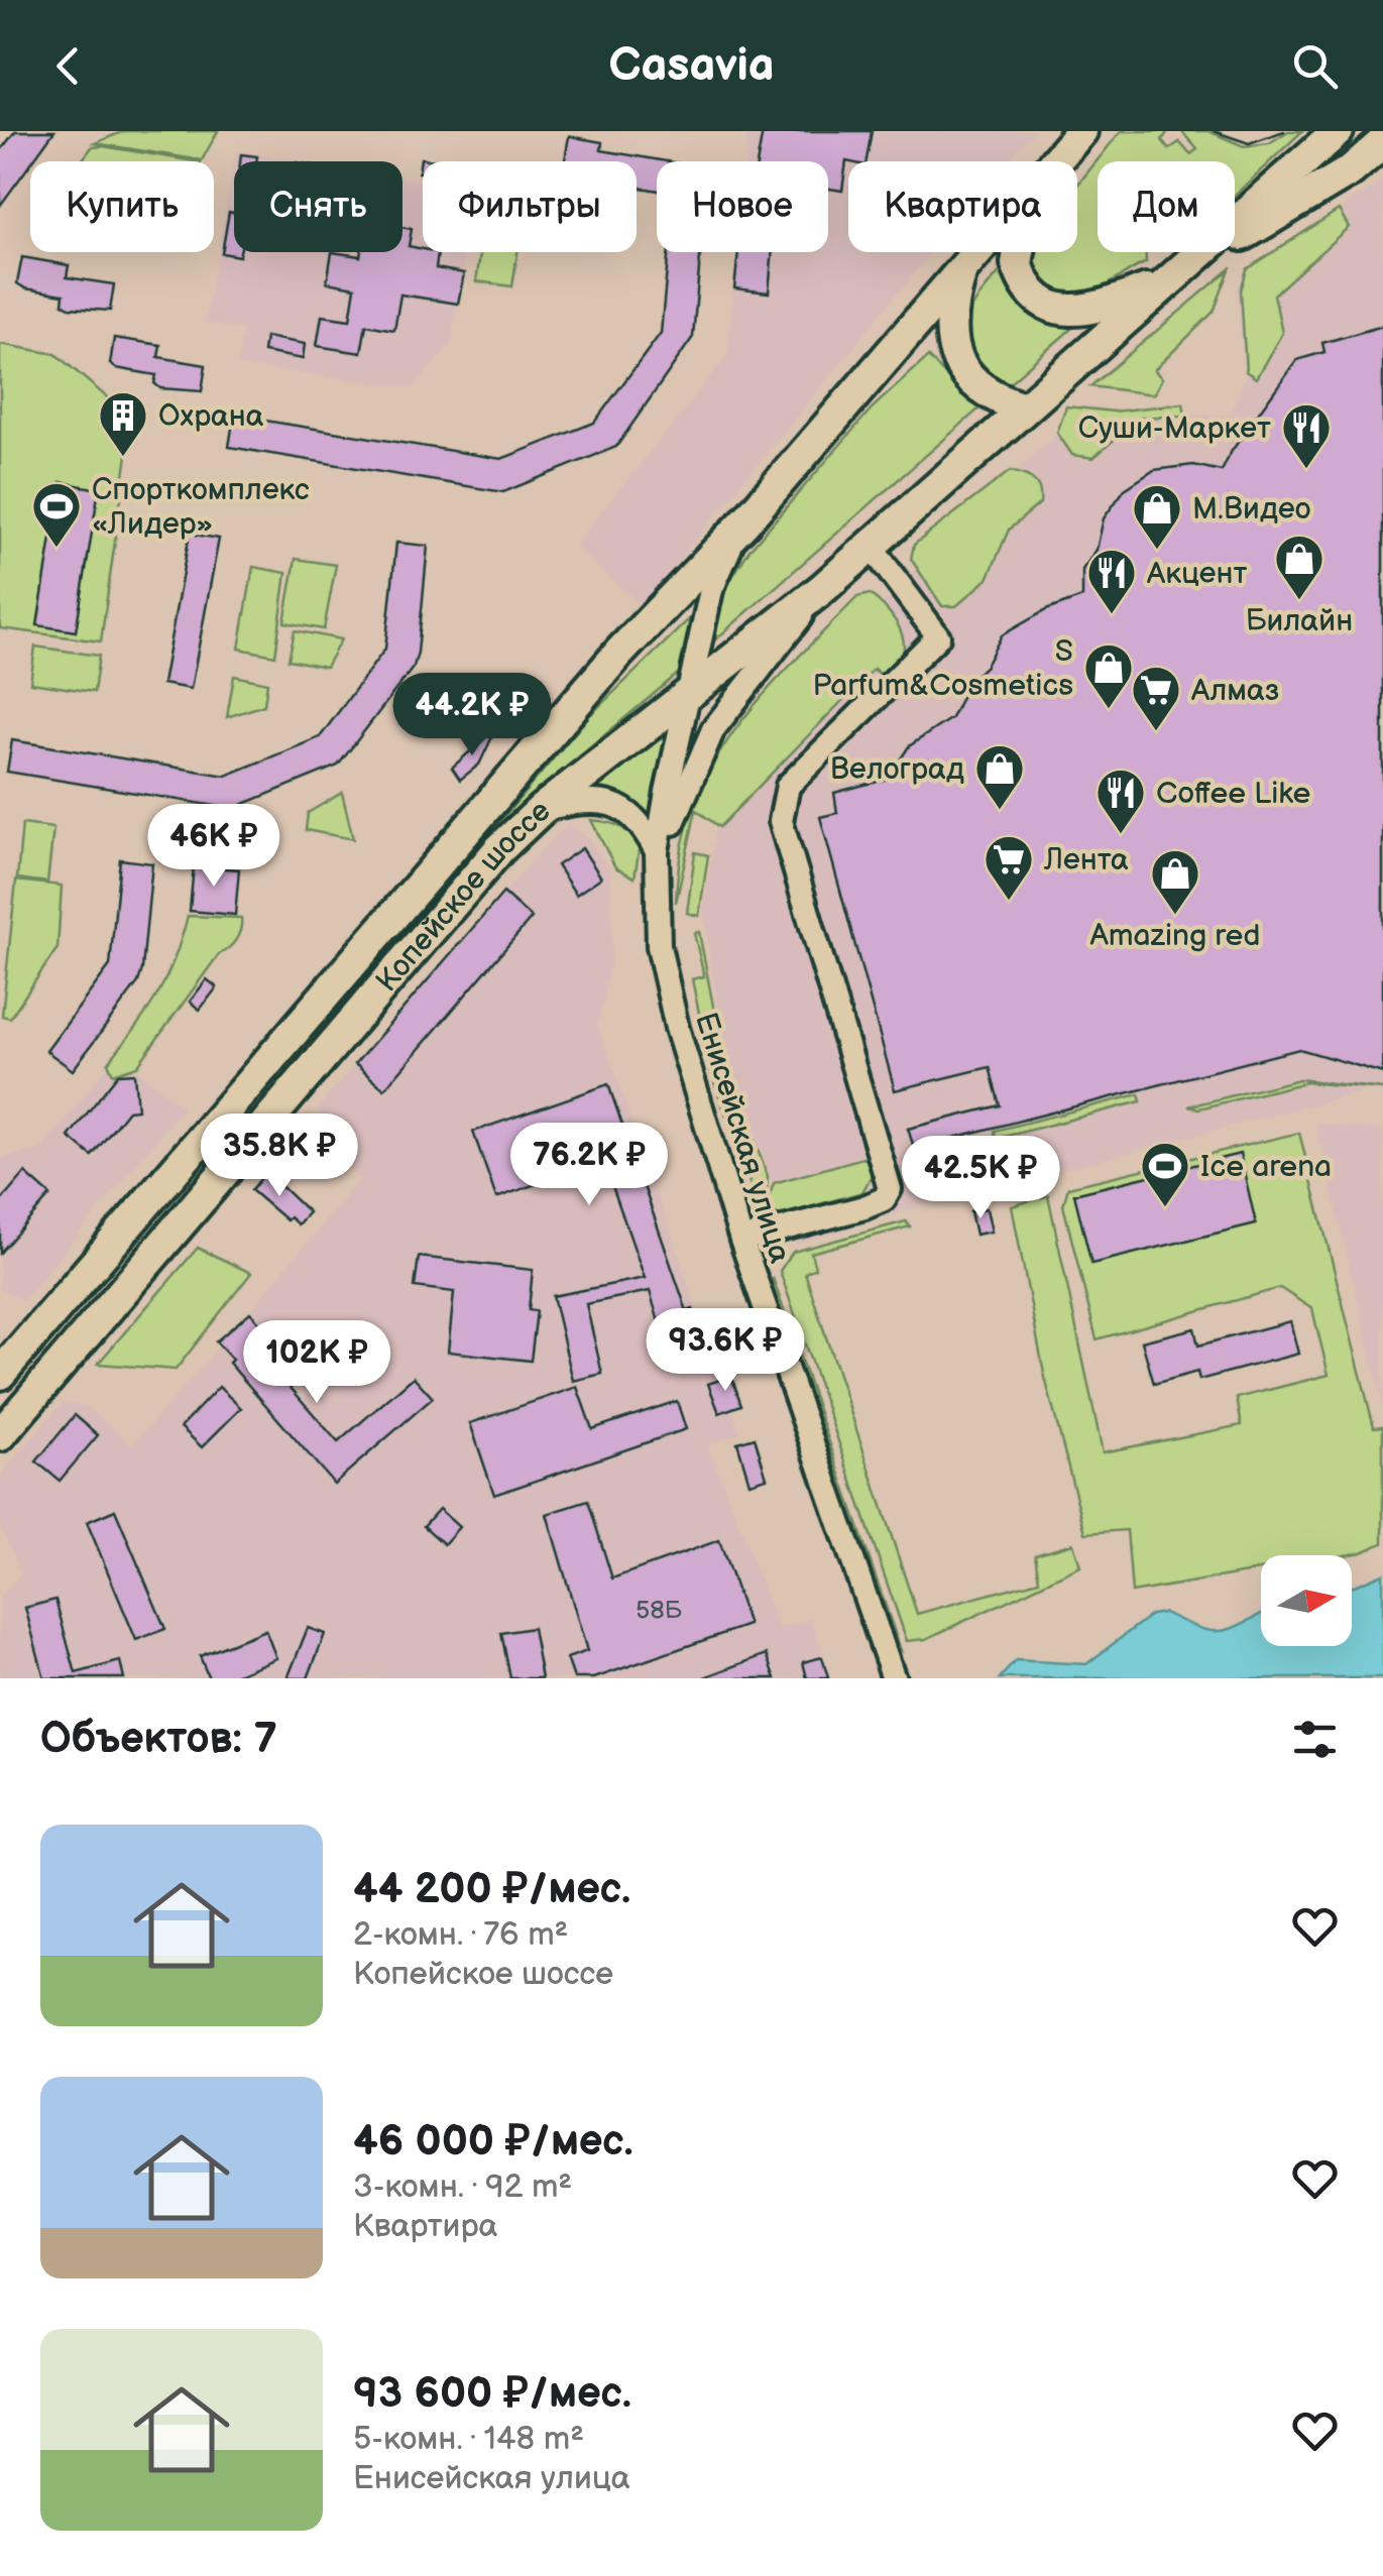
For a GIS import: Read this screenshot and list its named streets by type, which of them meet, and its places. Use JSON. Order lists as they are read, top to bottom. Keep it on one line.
{"streets":{"main road":["Копейское шоссе"],"street":["Енисейская улица"]},"crossings":[["Копейское шоссе","Енисейская улица"]],"places":{"building":["Охрана"],"restaurant":["Суши-Маркет","Акцент","Coffee Like"],"sports":["Спорткомплекс «Лидер»","Ice arena"],"shop":["М.Видео","Билайн","S Parfum&Cosmetics","Велоград","Amazing red"],"supermarket":["Алмаз","Лента"]},"house_numbers":["58Б"],"north":"right","page":{"header":"Casavia","chip":["Купить","Снять","Фильтры","Новое","Квартира","Дом"],"price":["44.2K ₽","46K ₽","35.8K ₽","76.2K ₽","42.5K ₽","93.6K ₽","102K ₽"],"heading":"Объектов: 7","list":[{"name":"44 200 ₽/мес.","note":"2-комн. · 76 m² · Копейское шоссе"},{"name":"46 000 ₽/мес.","note":"3-комн. · 92 m² · Квартира"},{"name":"93 600 ₽/мес.","note":"5-комн. · 148 m² · Енисейская улица"}]}}
